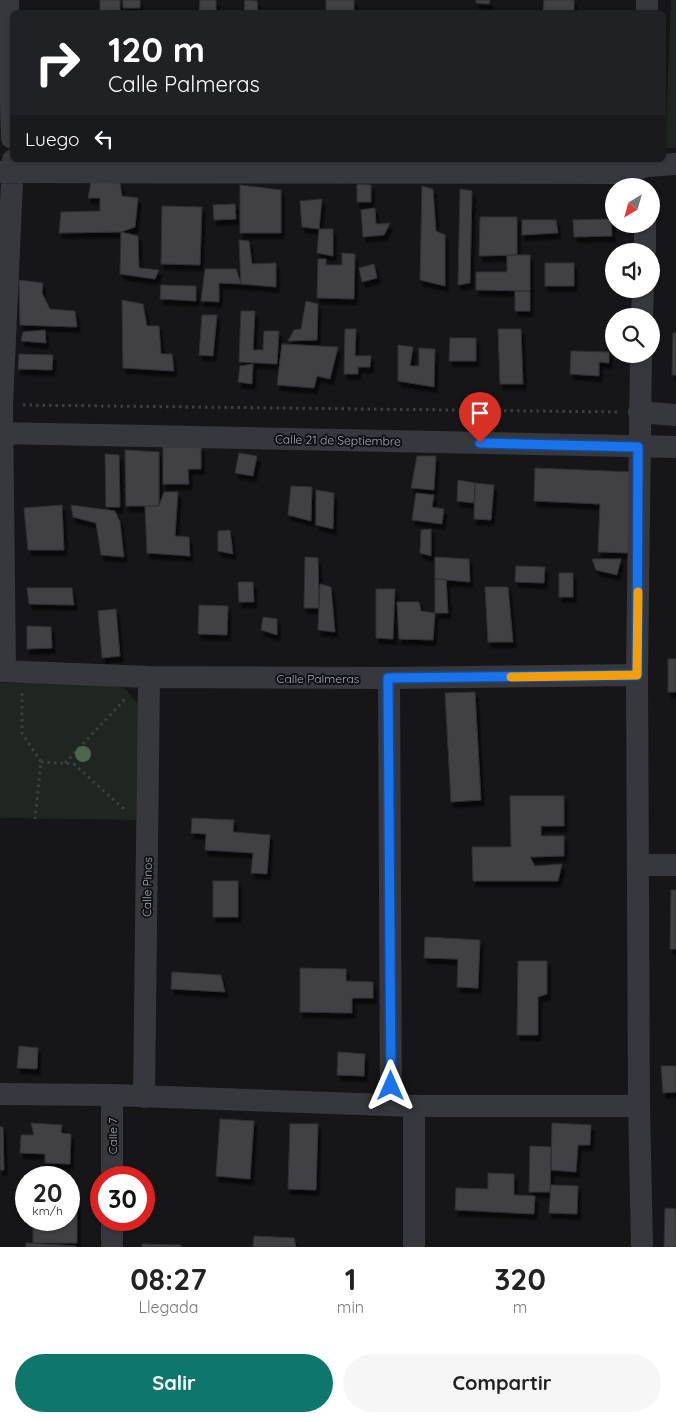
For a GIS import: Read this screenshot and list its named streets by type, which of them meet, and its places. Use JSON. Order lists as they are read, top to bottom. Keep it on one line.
{"streets":{"street":["Calle 21 de Septiembre","Calle Palmeras","Calle Pinos","Calle 7"]},"crossings":[["Calle Palmeras","Calle Pinos"]],"north":"bottom left","page":{"turn":["120 m","Calle Palmeras"],"then":"Luego","speed":"20 km/h","limit":"30","eta":["08:27","Llegada","1","min","320","m"],"buttons":["Salir","Compartir"]}}
